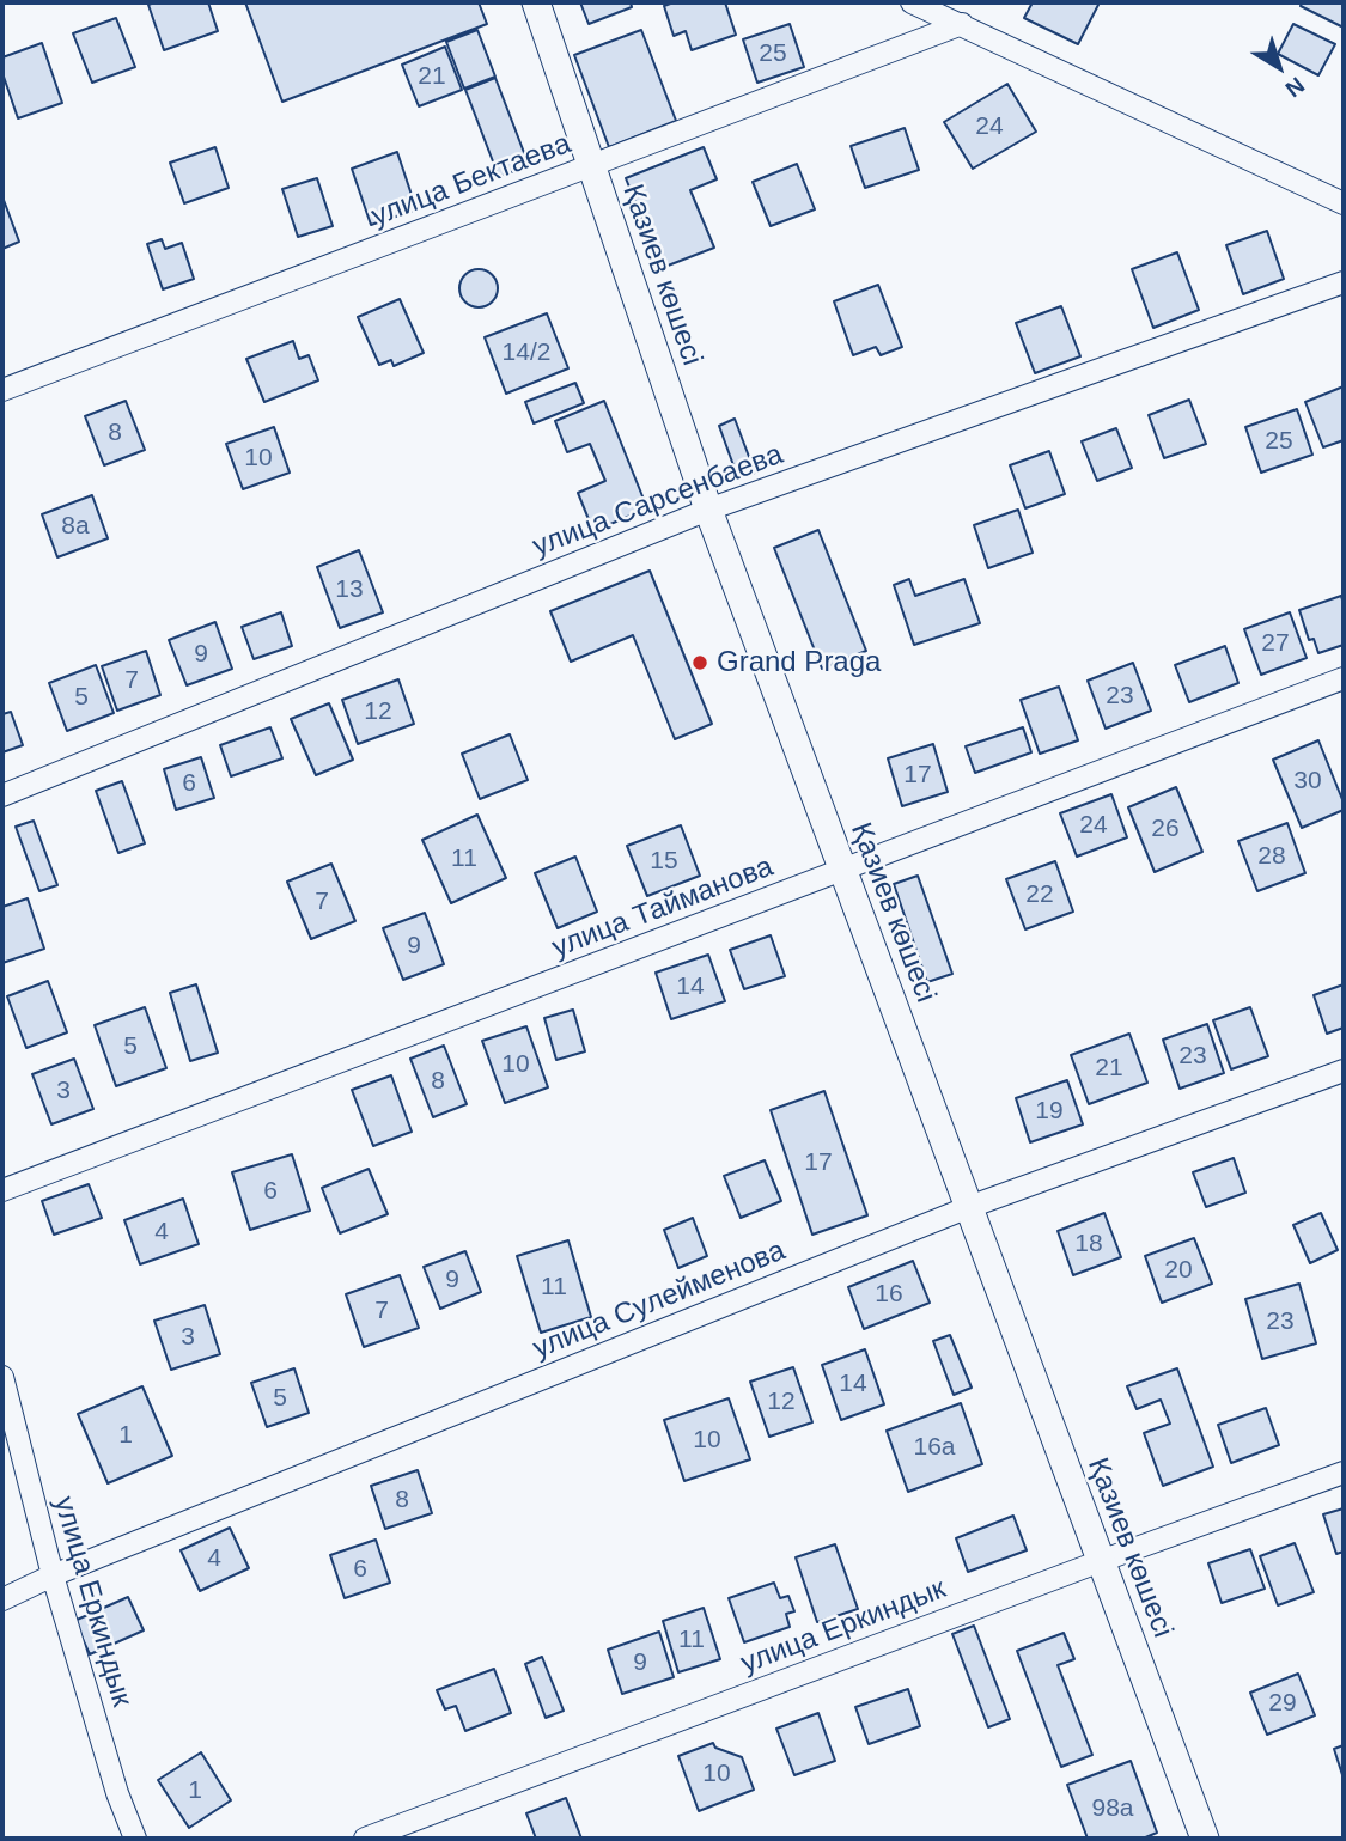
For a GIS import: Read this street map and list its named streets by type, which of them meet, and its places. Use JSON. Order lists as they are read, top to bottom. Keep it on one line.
{"streets":{"street":["улица Бектаева","Қазиев көшесі","улица Сарсенбаева","улица Тайманова","улица Сулейменова","улица Еркиндык"]},"crossings":[["улица Бектаева","Қазиев көшесі"],["Қазиев көшесі","улица Сарсенбаева"],["Қазиев көшесі","улица Тайманова"],["Қазиев көшесі","улица Сулейменова"],["Қазиев көшесі","улица Еркиндык"],["улица Сулейменова","улица Еркиндык"]],"places":["Grand Praga"],"house_numbers":["25","21","24","14/2","8","25","10","8а","13","27","9","7","23","5","12","17","30","6","24","26","28","11","15","22","7","9","14","5","23","10","21","8","3","19","17","6","4","18","20","9","11","16","7","23","3","14","5","12","1","10","16а","8","4","6","11","9","29","10","1","98а"],"north":"bottom right"}
